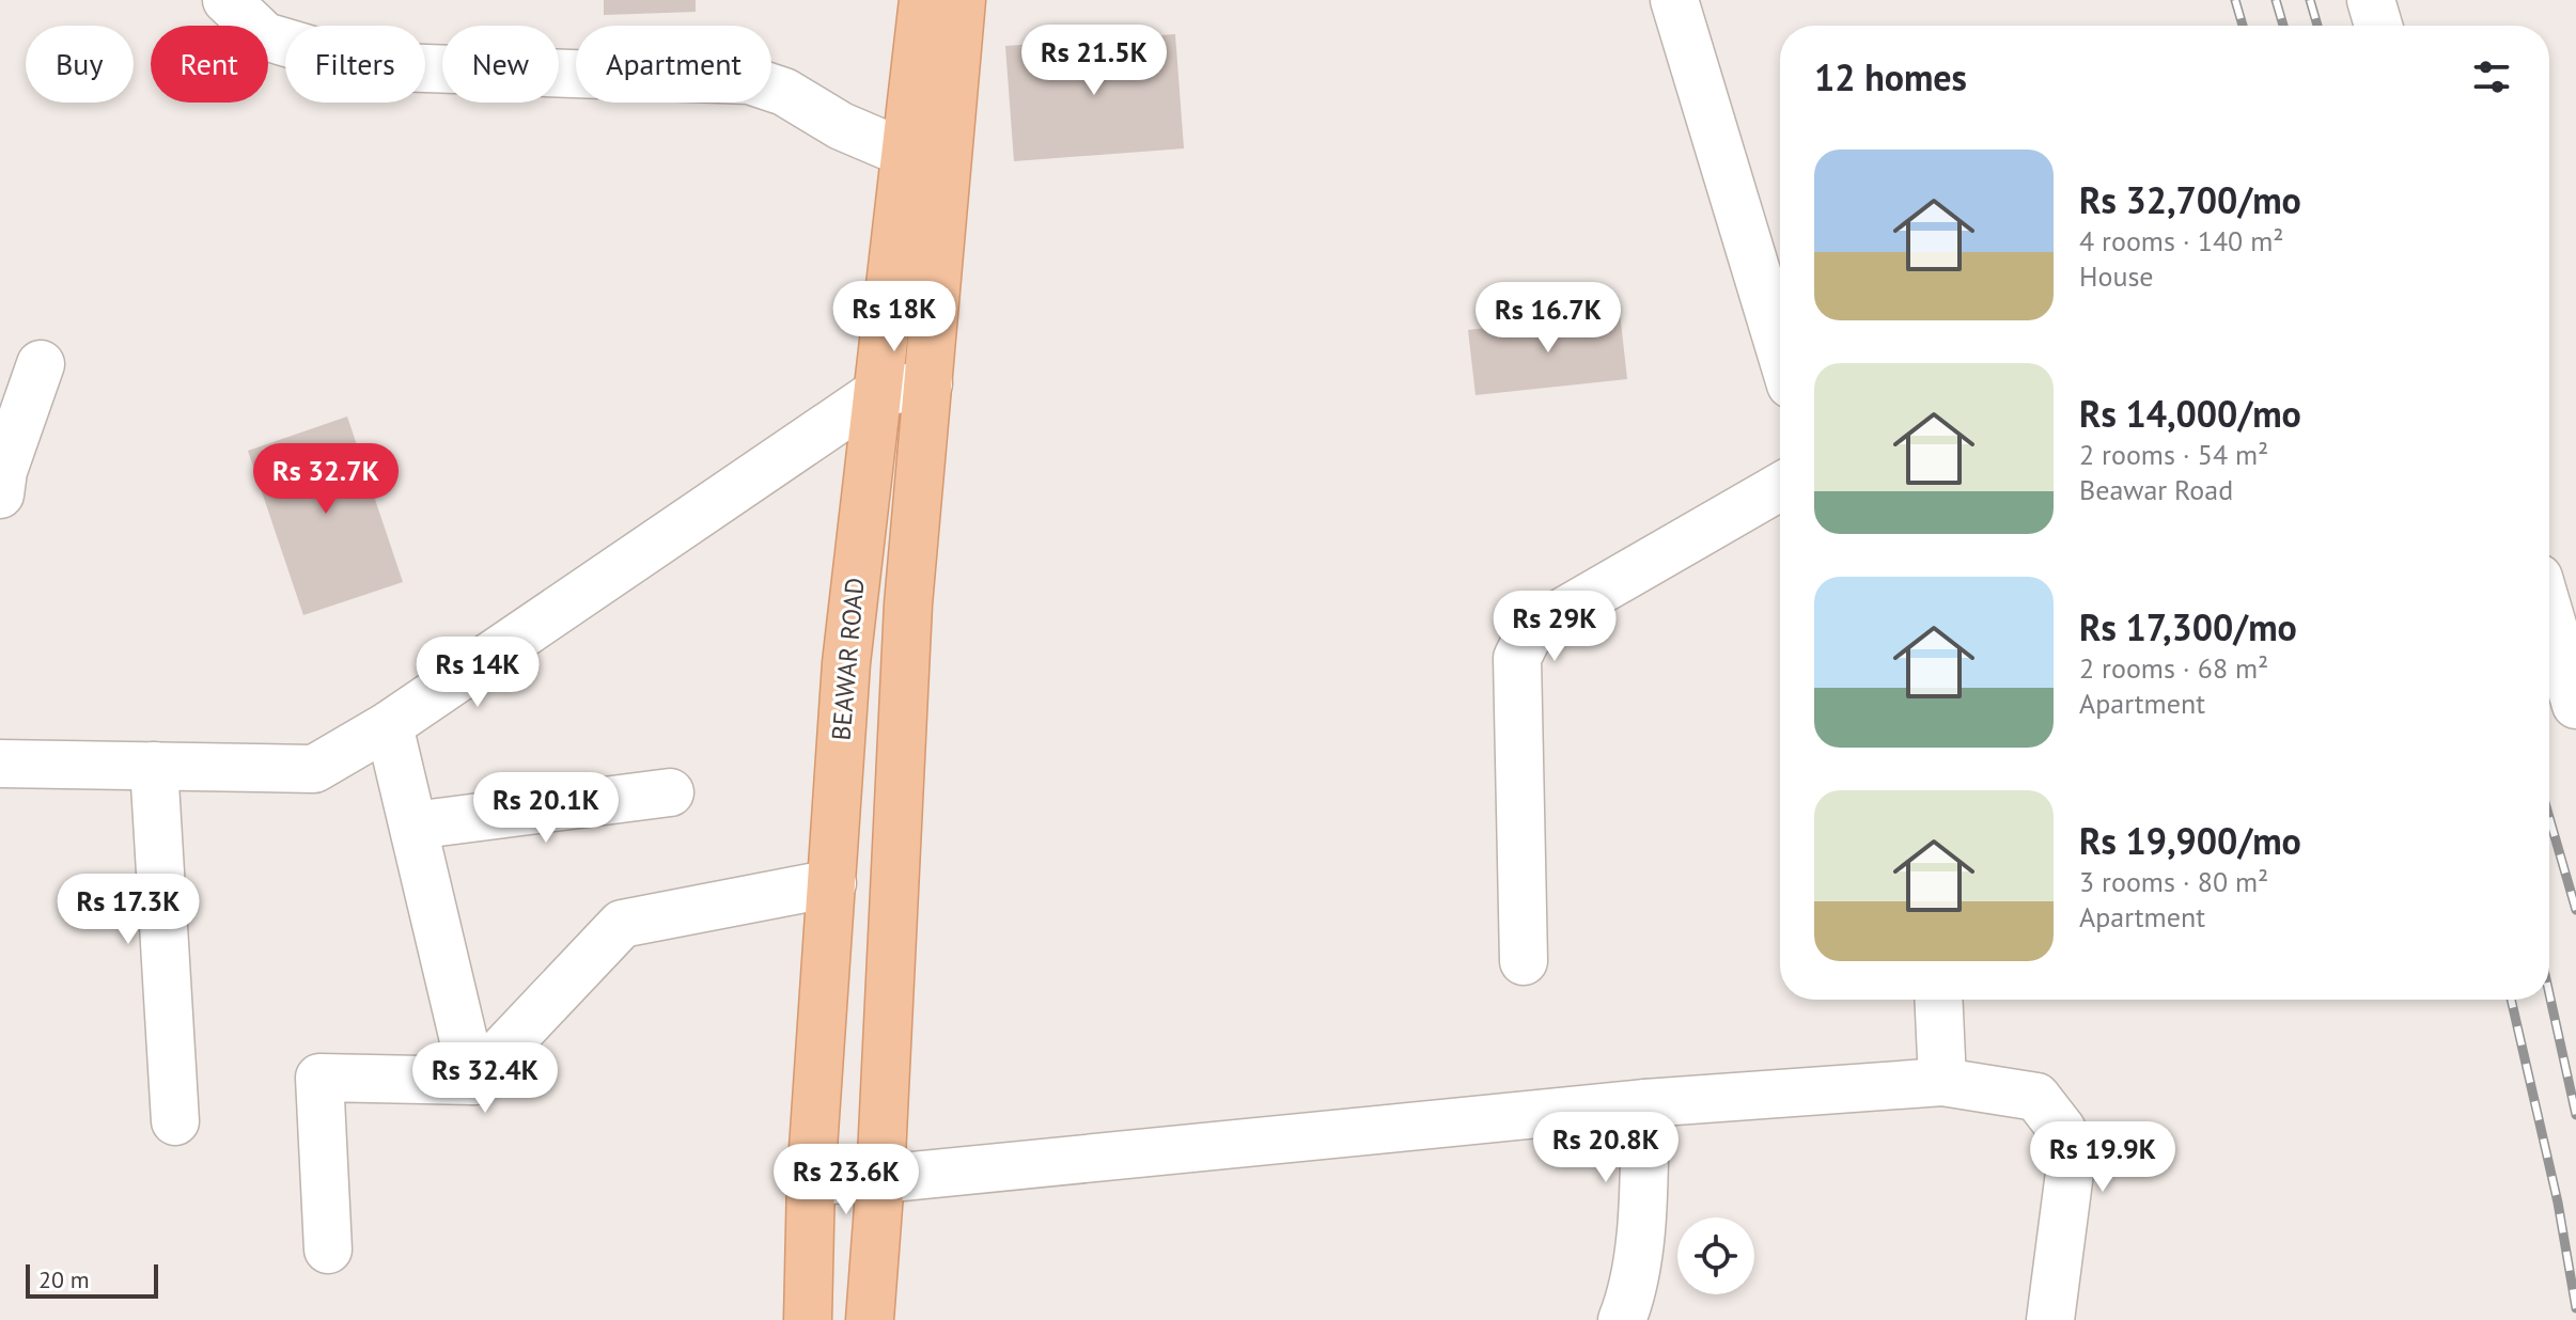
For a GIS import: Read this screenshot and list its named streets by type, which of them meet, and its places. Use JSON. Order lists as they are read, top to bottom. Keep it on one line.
{"streets":{"main road":["BEAWAR ROAD"]},"scale_bar":"20 m","page":{"price":["Rs 21.5K","Rs 18K","Rs 16.7K","Rs 32.7K","Rs 29K","Rs 14K","Rs 20.1K","Rs 17.3K","Rs 32.4K","Rs 20.8K","Rs 19.9K","Rs 23.6K"],"chip":["Buy","Rent","Filters","New","Apartment"],"heading":"12 homes","list":[{"name":"Rs 32,700/mo","note":"4 rooms · 140 m² · House"},{"name":"Rs 14,000/mo","note":"2 rooms · 54 m² · Beawar Road"},{"name":"Rs 17,300/mo","note":"2 rooms · 68 m² · Apartment"},{"name":"Rs 19,900/mo","note":"3 rooms · 80 m² · Apartment"}],"scale":"20 m"}}
